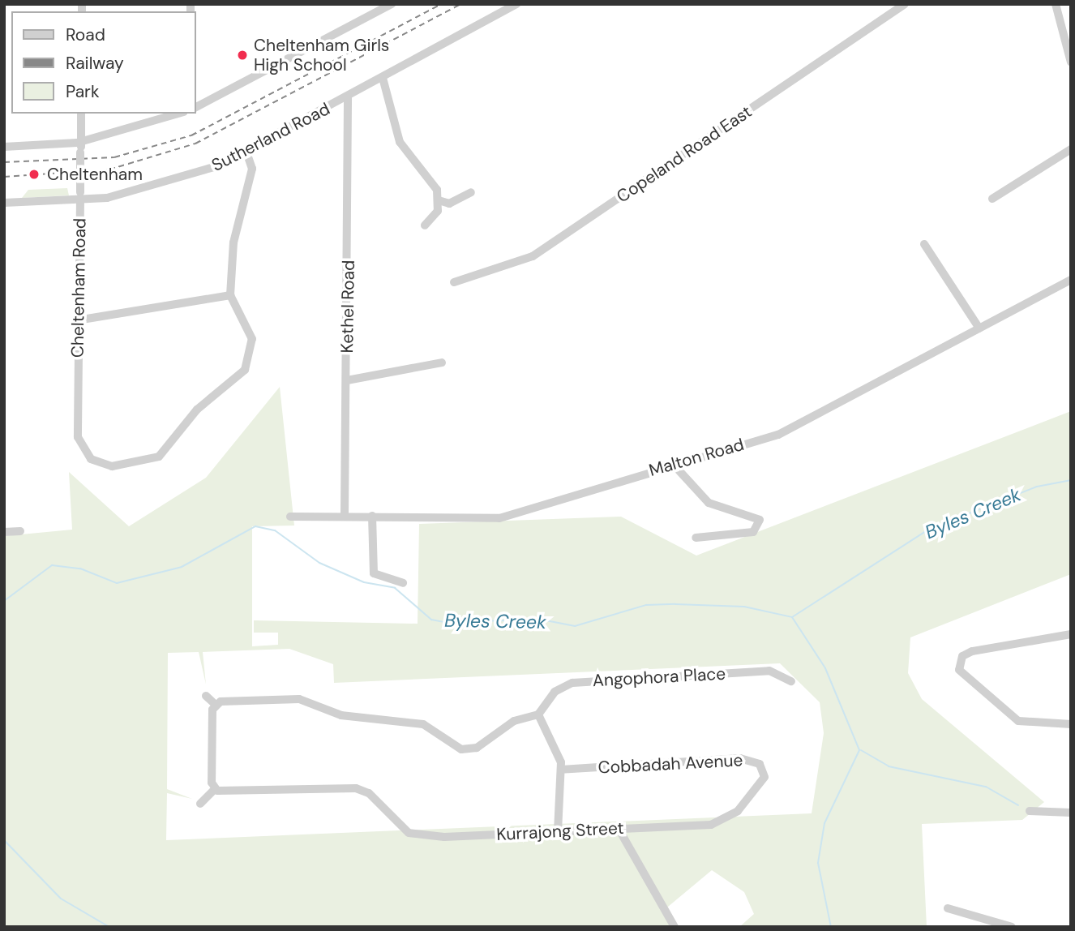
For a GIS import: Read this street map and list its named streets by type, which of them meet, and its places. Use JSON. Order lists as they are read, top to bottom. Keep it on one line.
{"streets":{"street":["Sutherland Road","Copeland Road East","Cheltenham Road","Kethel Road","Malton Road","Angophora Place","Cobbadah Avenue","Kurrajong Street"]},"crossings":[["Sutherland Road","Cheltenham Road"],["Sutherland Road","Kethel Road"],["Kethel Road","Malton Road"],["Cobbadah Avenue","Kurrajong Street"]],"water":["Byles Creek"],"places":["Cheltenham Girls High School","Cheltenham"],"legend":["Road","Railway","Park"]}
